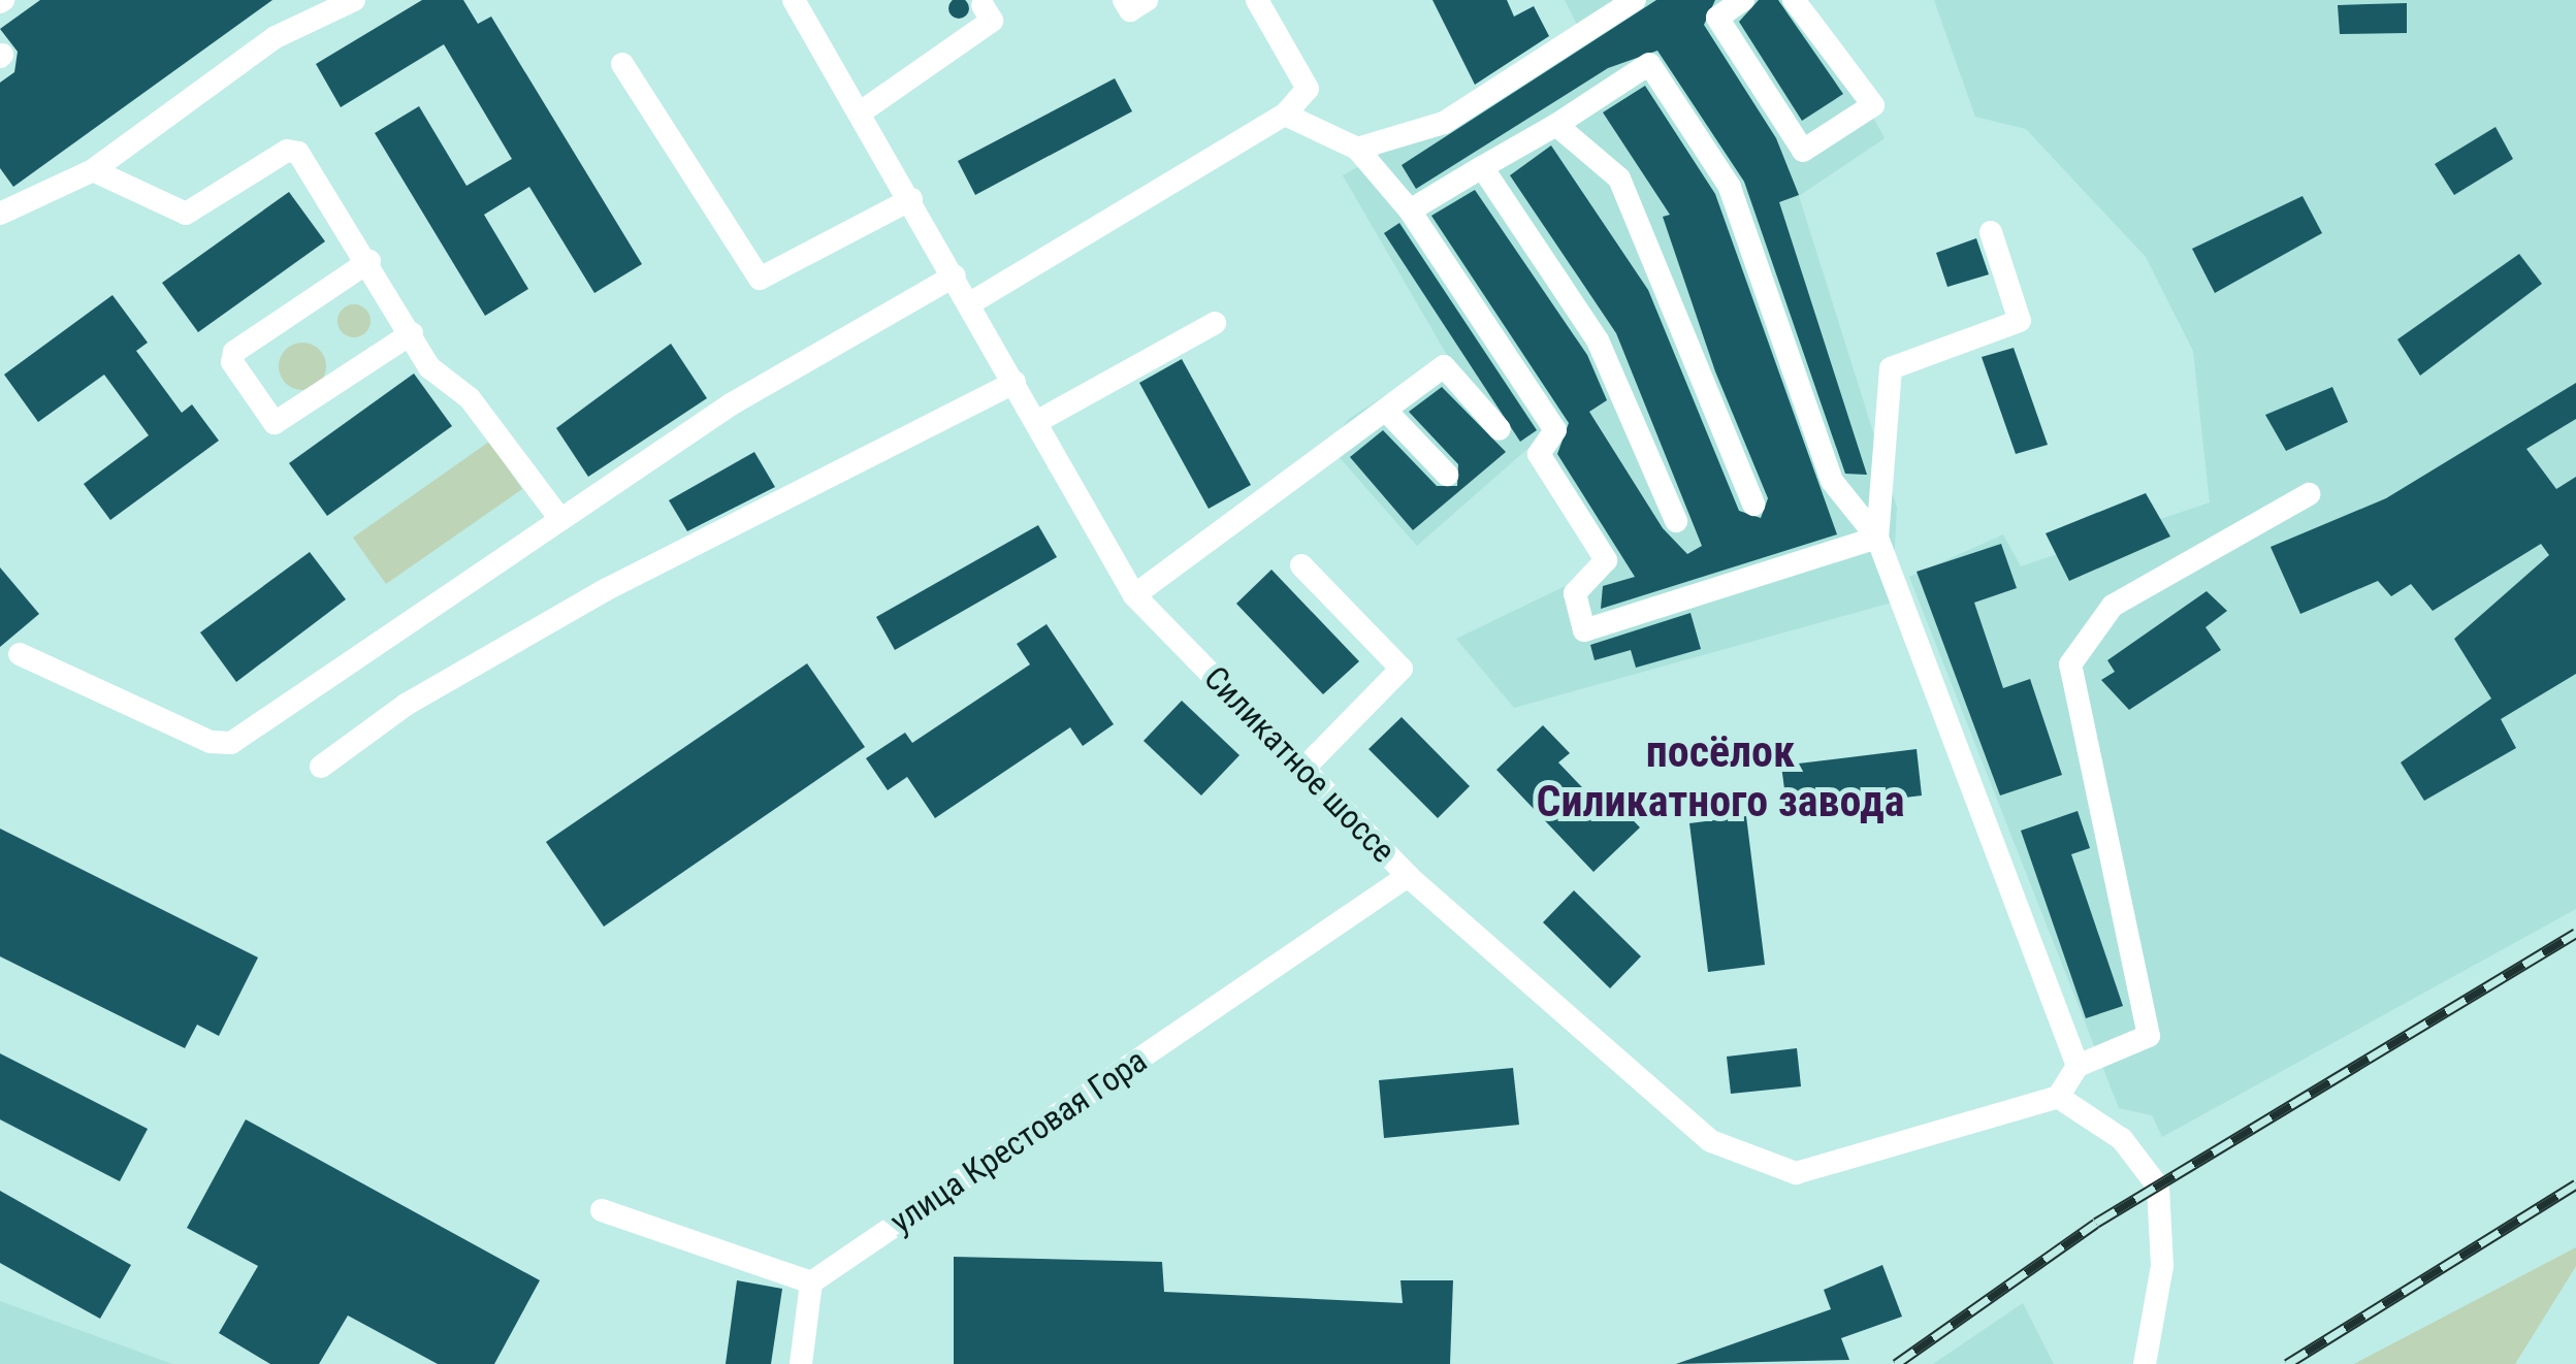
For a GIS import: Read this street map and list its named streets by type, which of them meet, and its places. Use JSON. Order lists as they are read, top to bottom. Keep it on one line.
{"streets":{"street":["Силикатное шоссе","улица Крестовая Гора"]},"crossings":[["Силикатное шоссе","улица Крестовая Гора"]],"districts":["посёлок Силикатного завода"]}
